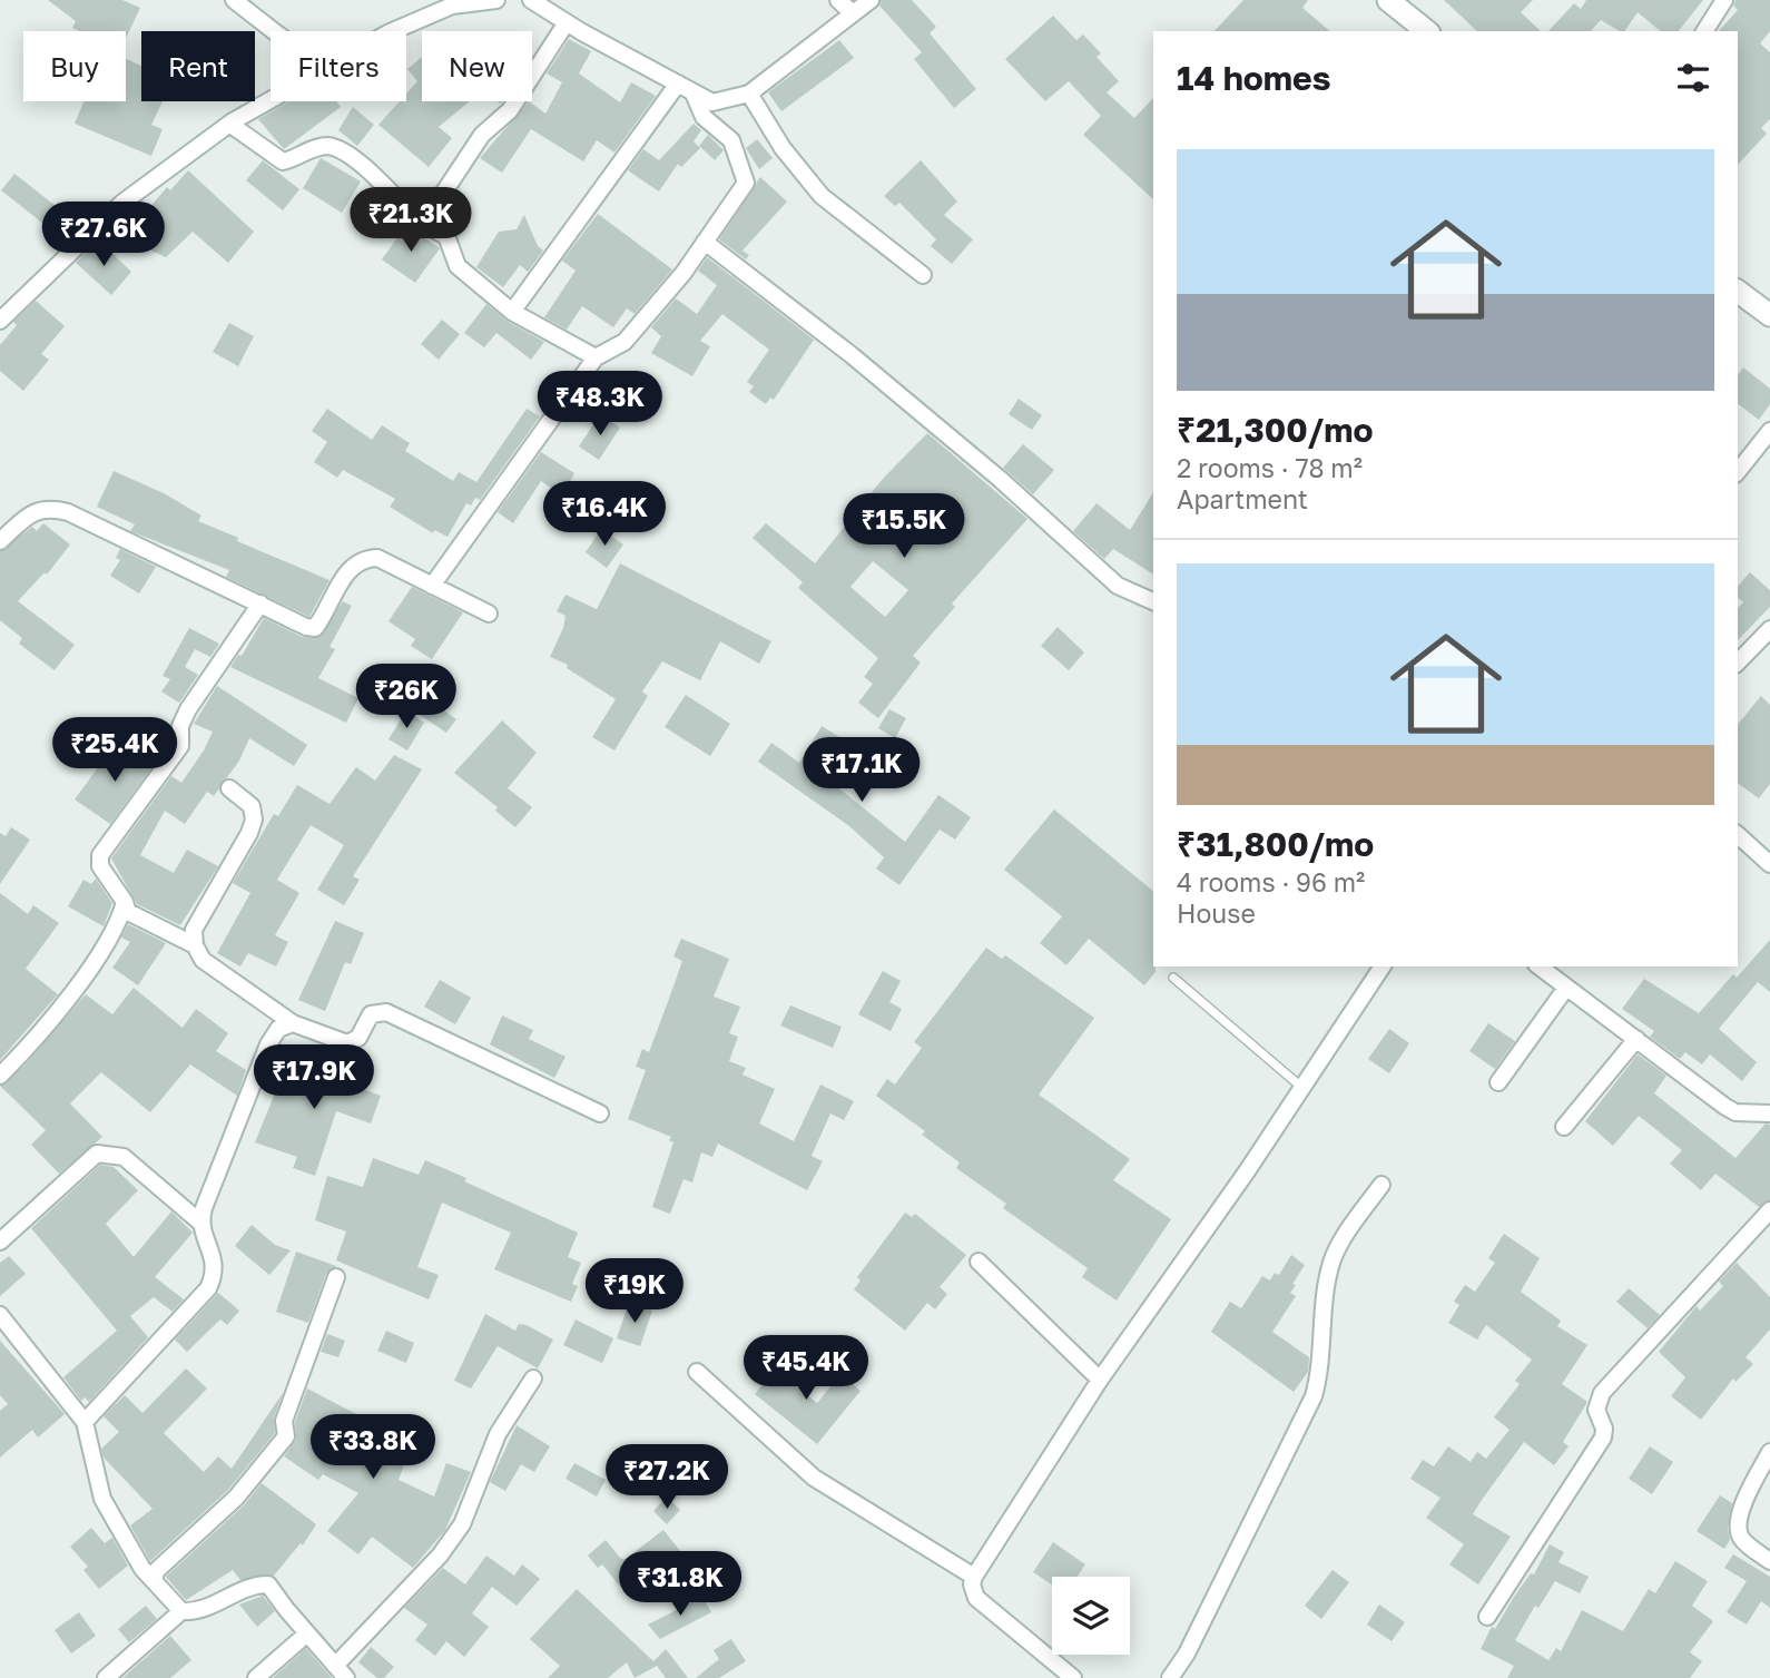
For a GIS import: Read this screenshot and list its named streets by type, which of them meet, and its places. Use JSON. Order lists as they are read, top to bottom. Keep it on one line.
{"page":{"chip":["Buy","Rent","Filters","New"],"heading":"14 homes","list":[{"name":"₹21,300/mo","note":"2 rooms · 78 m² · Apartment"},{"name":"₹31,800/mo","note":"4 rooms · 96 m² · House"}],"price":["₹21.3K","₹27.6K","₹48.3K","₹16.4K","₹15.5K","₹26K","₹25.4K","₹17.1K","₹17.9K","₹19K","₹45.4K","₹33.8K","₹27.2K","₹31.8K"]}}
